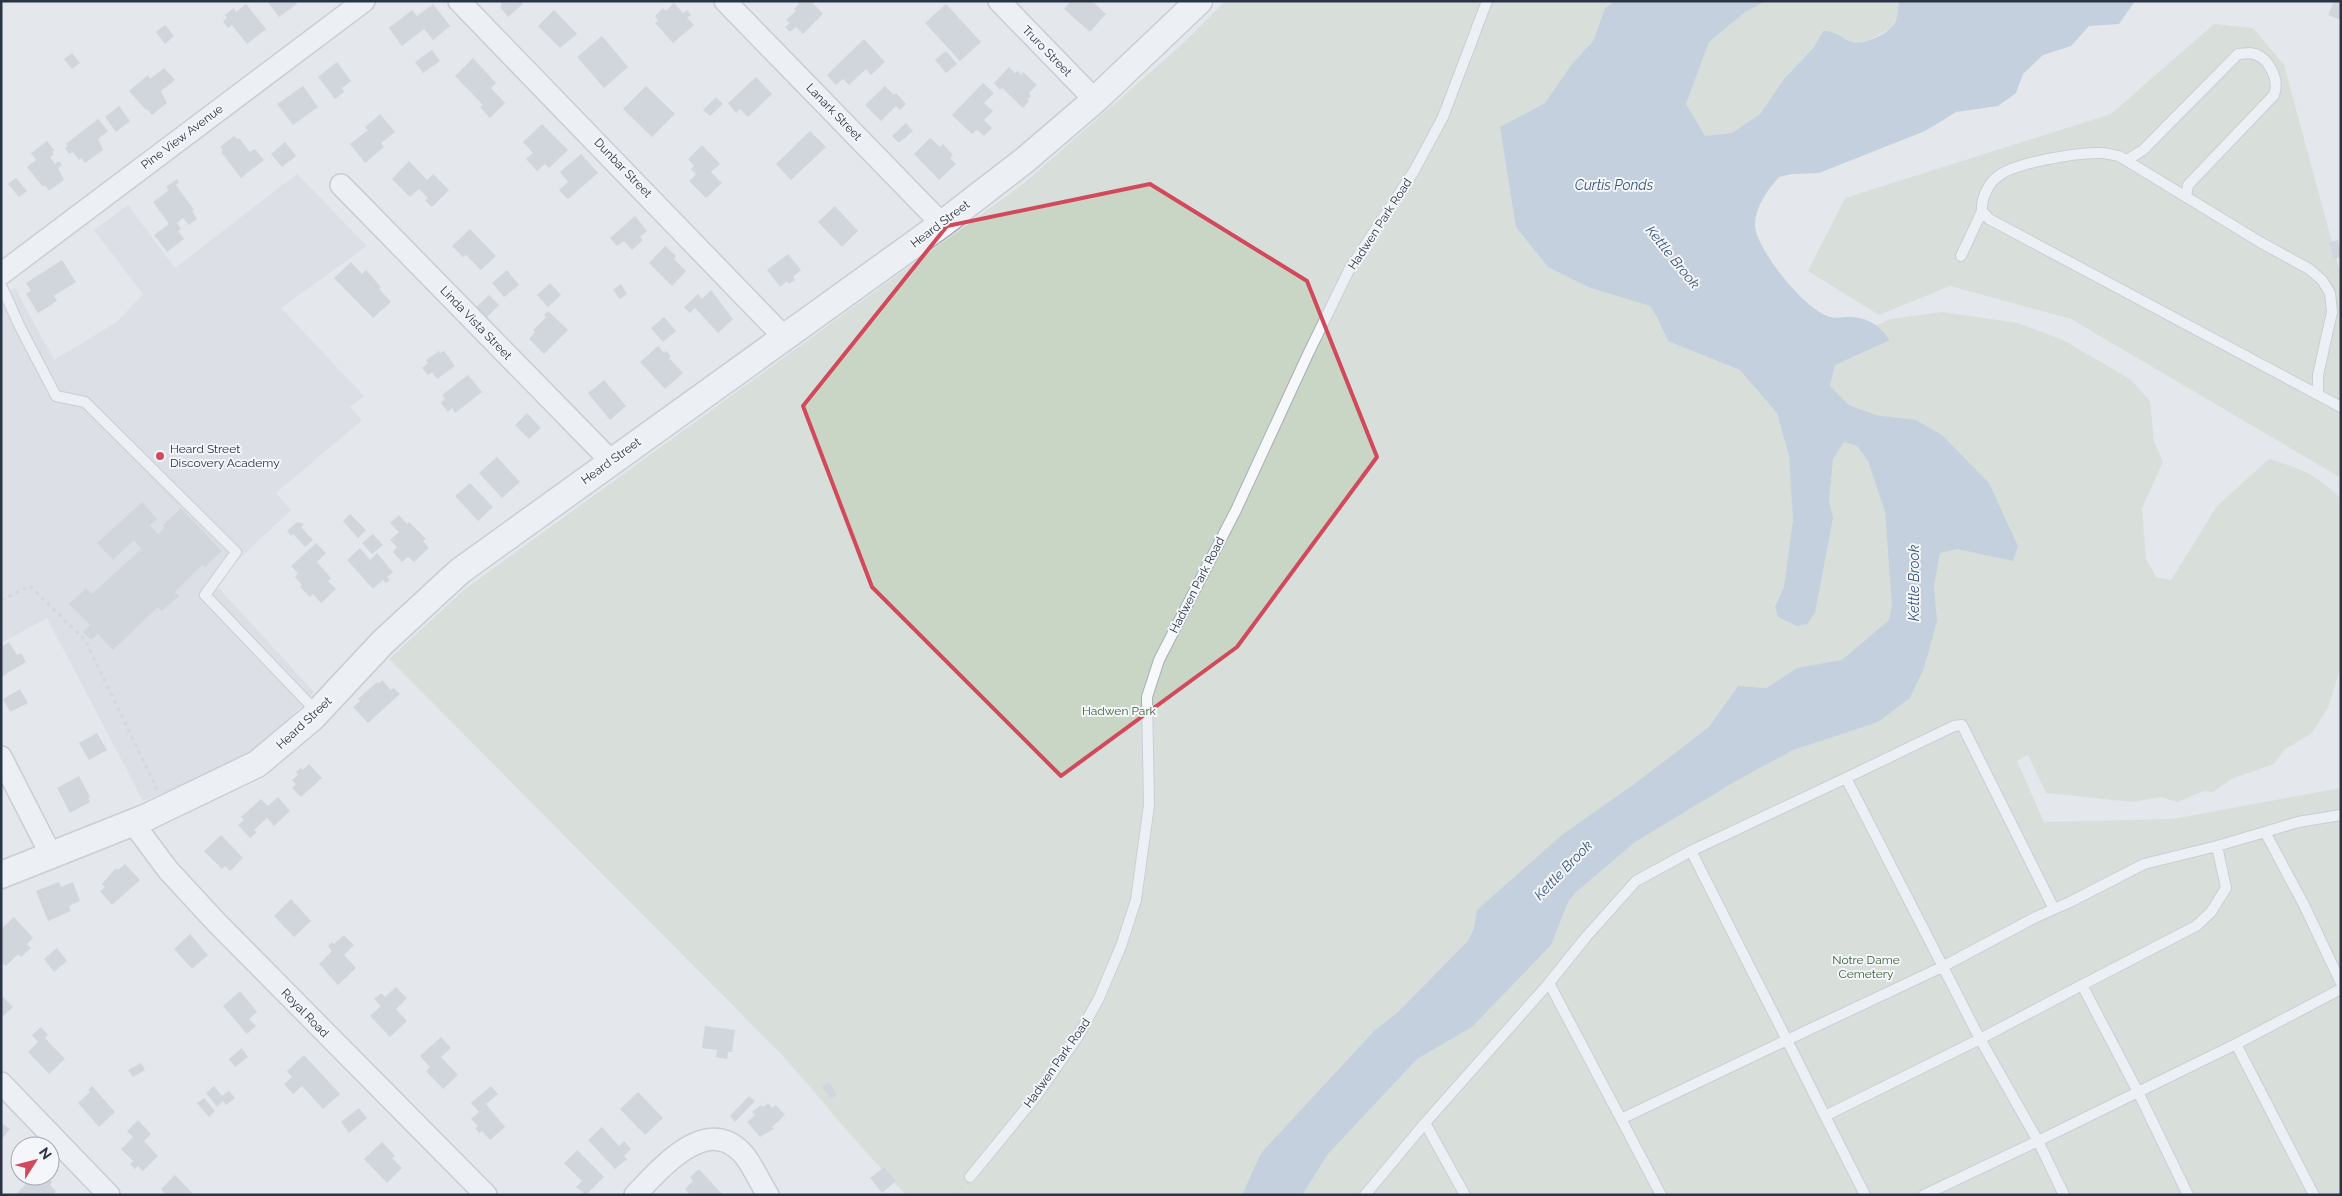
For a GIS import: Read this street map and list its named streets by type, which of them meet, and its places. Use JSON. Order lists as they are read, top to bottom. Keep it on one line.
{"streets":{"street":["Truro Street","Lanark Street","Pine View Avenue","Dunbar Street","Heard Street","Linda Vista Street","Royal Road"],"lane":["Hadwen Park Road"]},"crossings":[["Truro Street","Heard Street"],["Lanark Street","Heard Street"],["Dunbar Street","Heard Street"],["Heard Street","Linda Vista Street"],["Heard Street","Royal Road"]],"water":["Curtis Ponds","Kettle Brook"],"parks":["Hadwen Park","Notre Dame Cemetery"],"places":["Heard Street Discovery Academy"],"north":"top right"}
